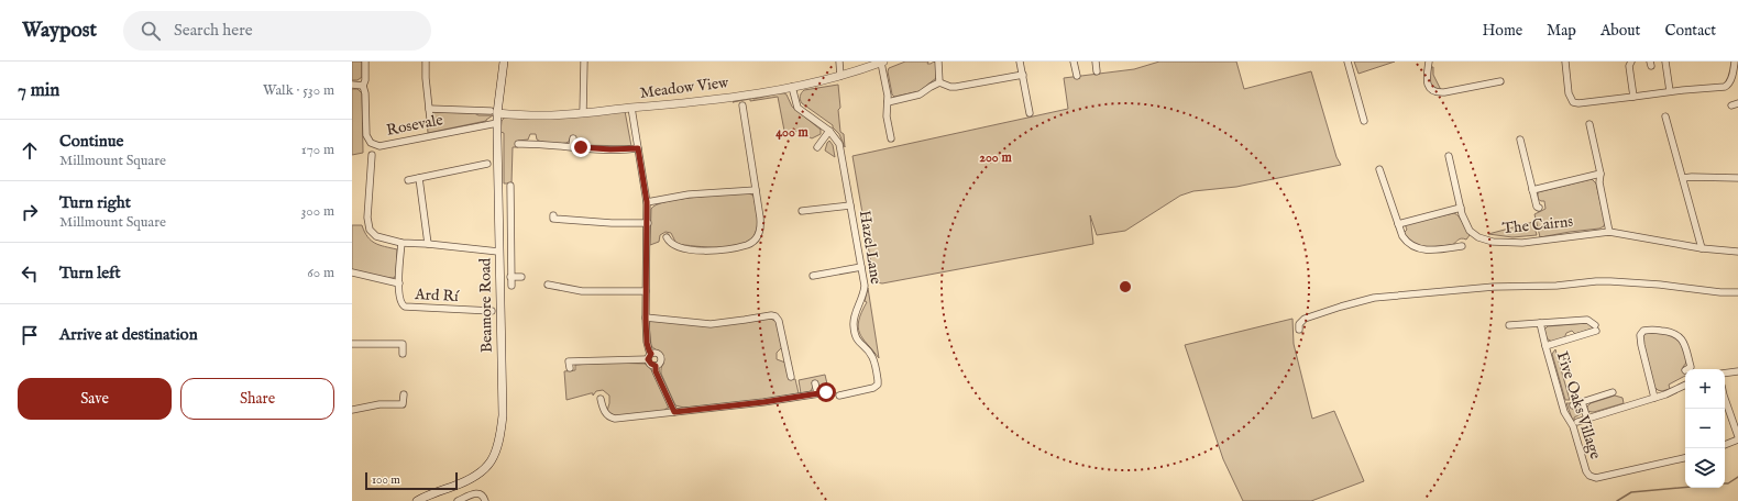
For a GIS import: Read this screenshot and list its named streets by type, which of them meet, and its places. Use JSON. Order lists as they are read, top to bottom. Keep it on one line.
{"streets":{"main road":["Meadow View","Beamore Road"],"street":["Rosevale","The Cairns","Hazel Lane","Ard Rí","Five Oaks Village"]},"crossings":[["Meadow View","Rosevale"],["Meadow View","Hazel Lane"],["Meadow View","Beamore Road"],["Rosevale","Beamore Road"]],"scale_bar":"100 m","page":{"header":"Waypost","search":"Search here","nav":["Home","Map","About","Contact"],"heading":["7 min","Walk · 530 m"],"list":[["Continue","Millmount Square","170 m"],["Turn right","Millmount Square","300 m"],["Turn left","60 m"],"Arrive at destination"],"buttons":["Save","Share"],"map_buttons":["+","−"],"scale":"100 m"},"rings":["400 m","200 m"]}
